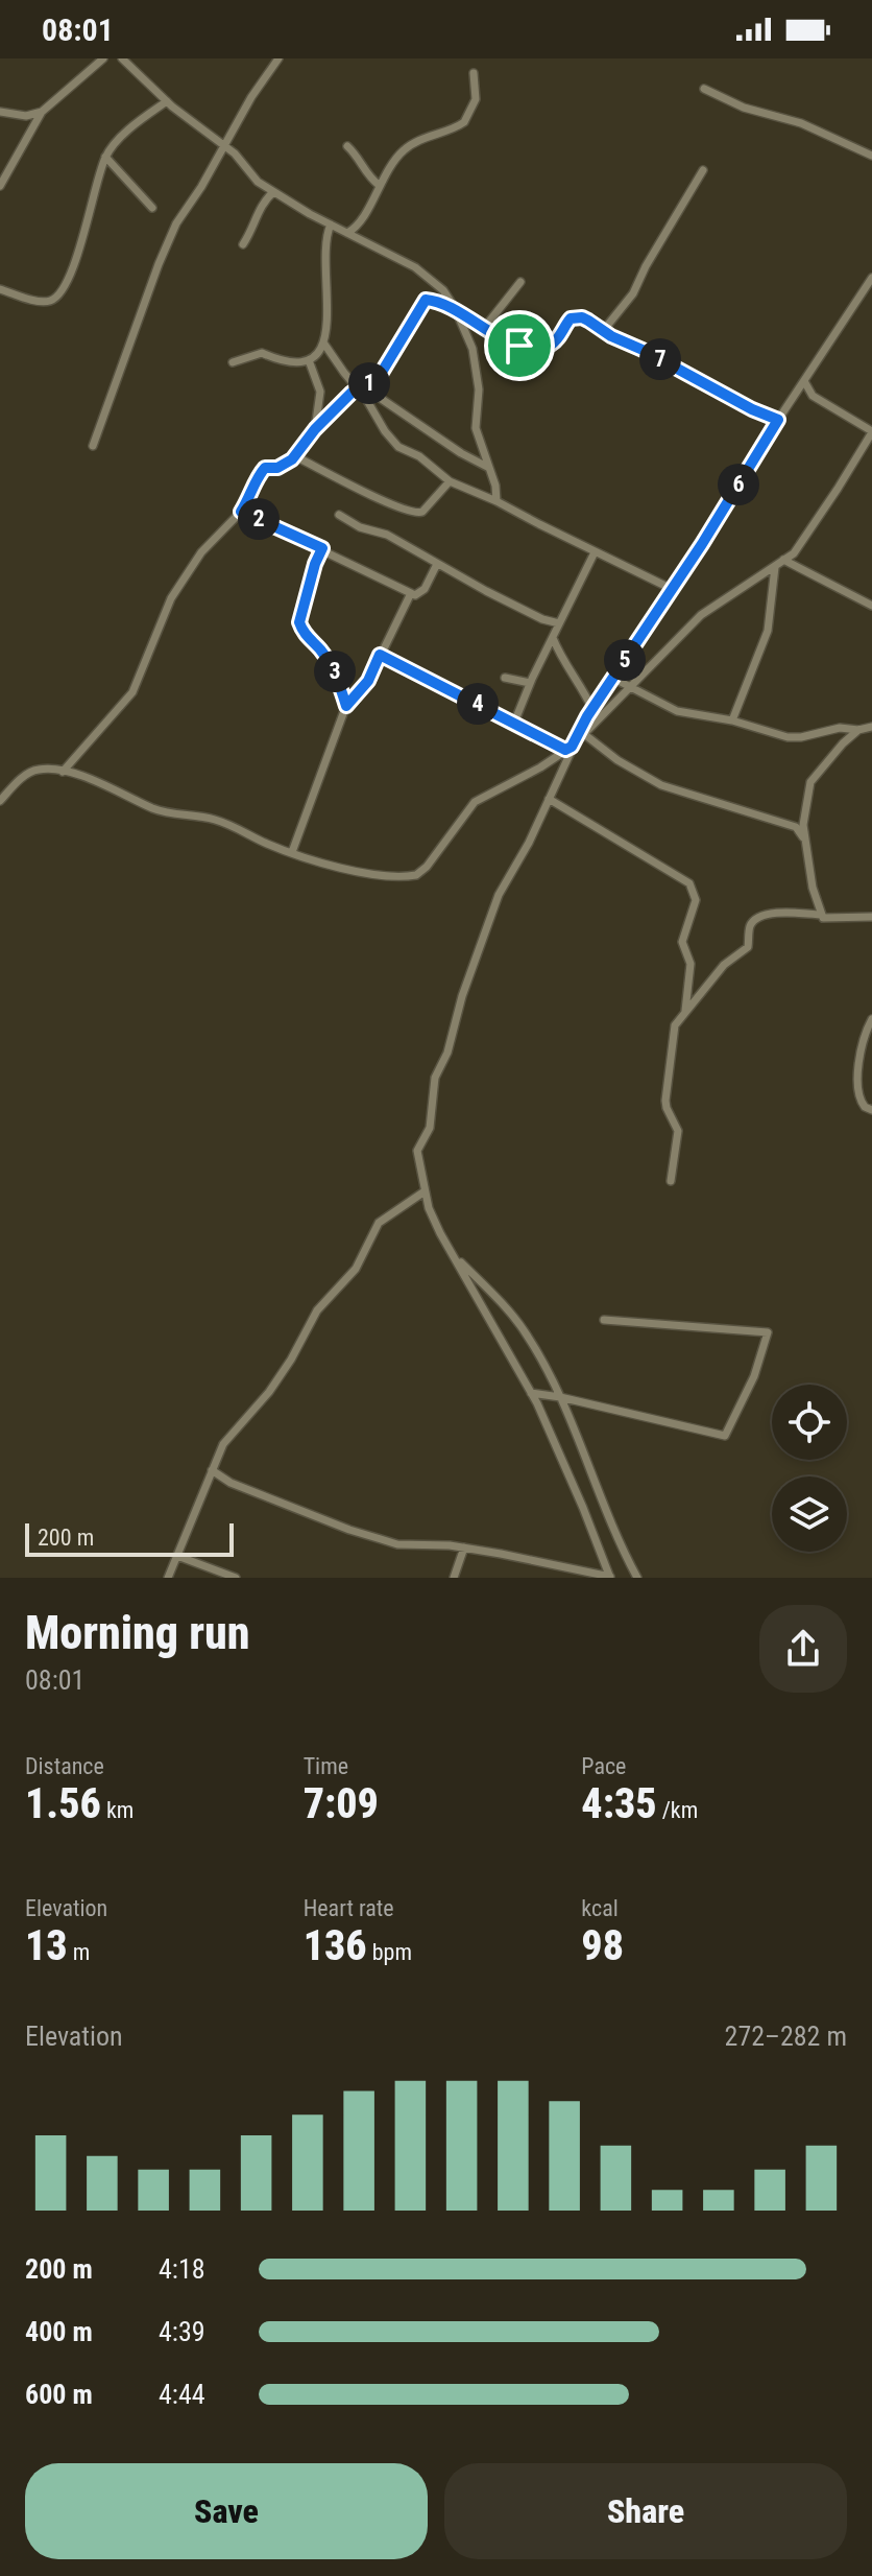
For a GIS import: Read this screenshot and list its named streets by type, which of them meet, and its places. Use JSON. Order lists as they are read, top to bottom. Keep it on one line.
{"scale_bar":"200 m","page":{"status":"08:01","pins":["7","1","6","2","5","3","4"],"scale":"200 m","heading":["Morning run","08:01"],"stats":[["Distance","1.56 km"],["Time","7:09"],["Pace","4:35 /km"],["Elevation","13 m"],["Heart rate","136 bpm"],["kcal","98"]],"chart":["Elevation","272–282 m"],"list":[{"name":"200 m","note":"4:18"},{"name":"400 m","note":"4:39"},{"name":"600 m","note":"4:44"}],"buttons":["Save","Share"]}}
